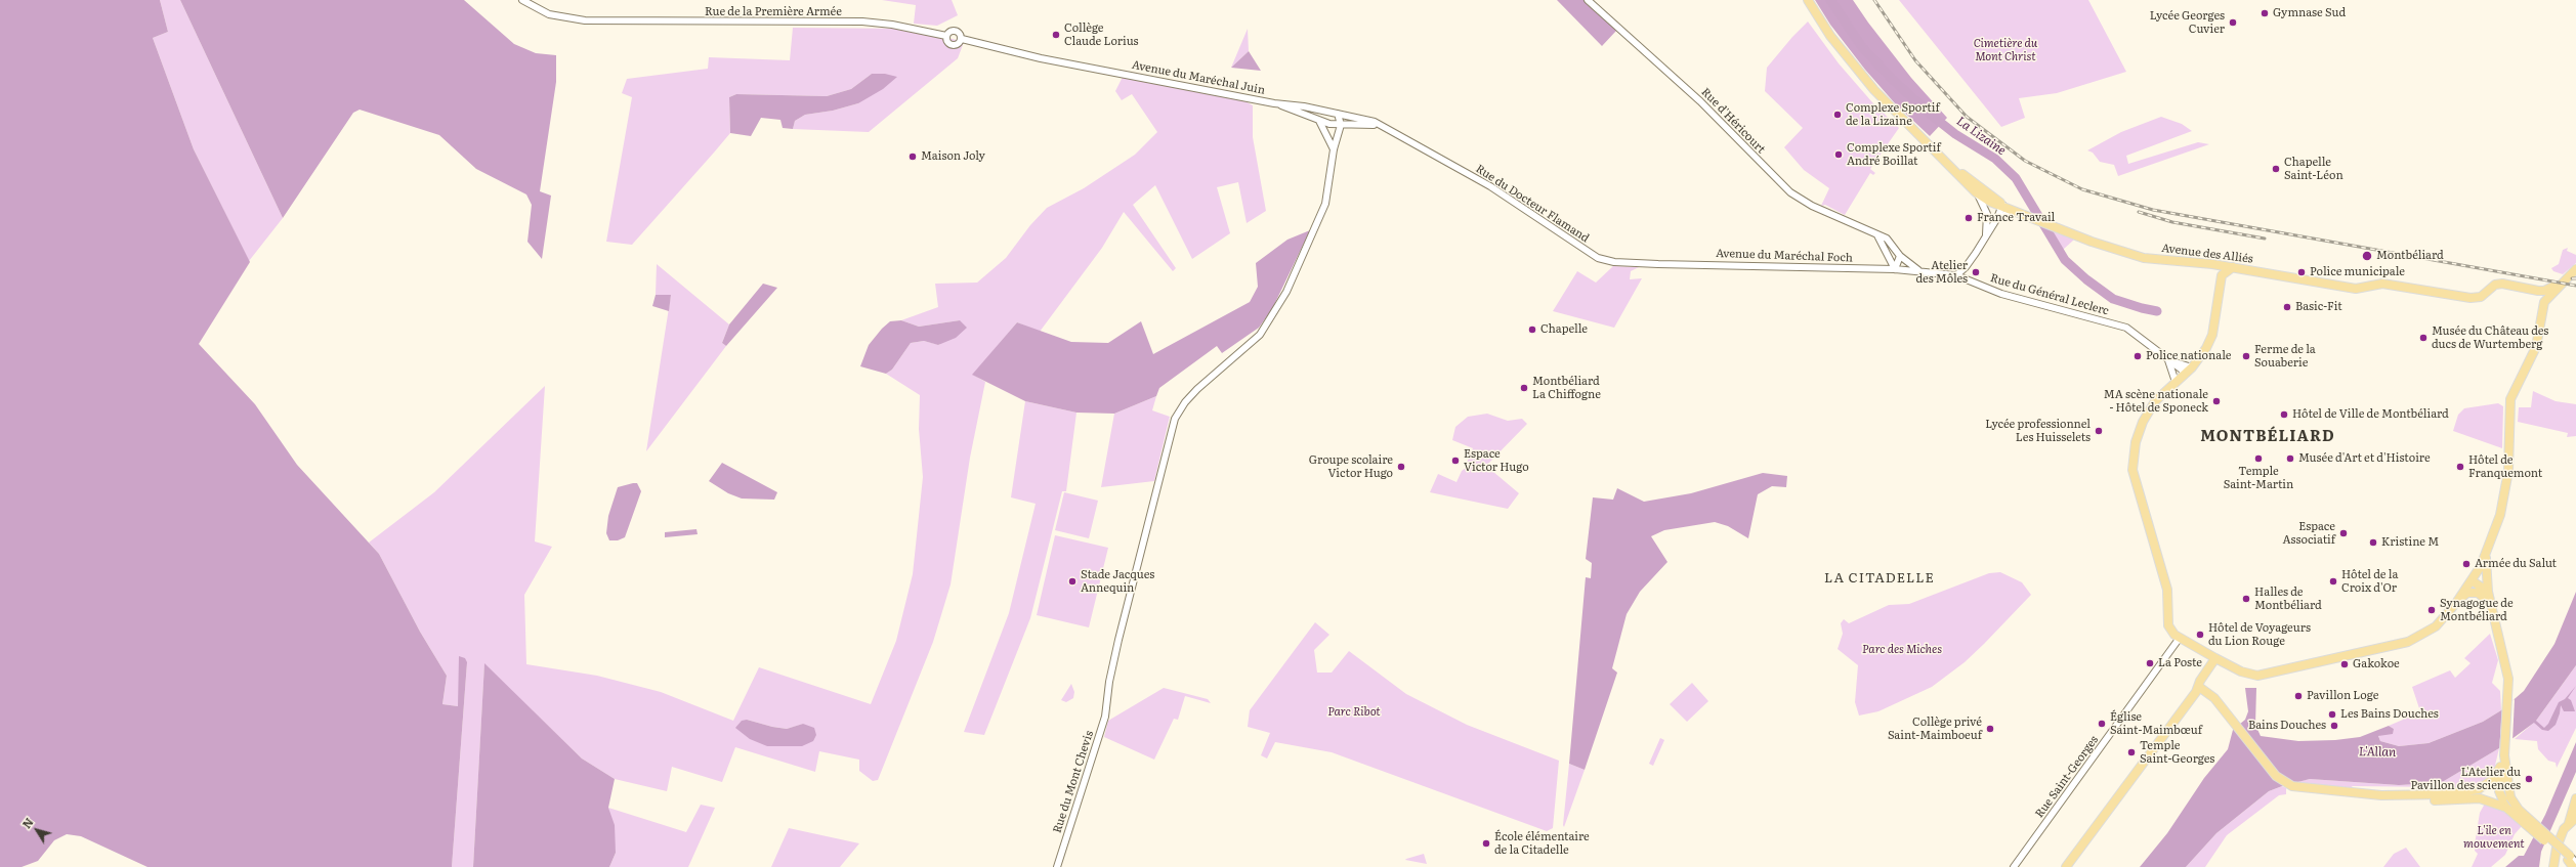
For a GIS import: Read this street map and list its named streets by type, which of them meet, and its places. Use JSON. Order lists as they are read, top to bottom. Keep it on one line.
{"streets":{"main road":["Avenue des Alliés"],"street":["Rue de la Première Armée","Avenue du Maréchal Juin","Rue d'Héricourt","Rue du Docteur Flamand","Avenue du Maréchal Foch","Rue du Général Leclerc","Rue Saint-Georges","Rue du Mont Chevis"]},"crossings":[["Rue de la Première Armée","Avenue du Maréchal Juin"],["Avenue du Maréchal Juin","Rue du Docteur Flamand"],["Avenue du Maréchal Juin","Rue du Mont Chevis"],["Rue d'Héricourt","Rue du Général Leclerc"],["Rue du Docteur Flamand","Avenue du Maréchal Foch"],["Avenue du Maréchal Foch","Rue du Général Leclerc"]],"districts":["MONTBÉLIARD","LA CITADELLE"],"water":["La Lizaine","L'Allan"],"parks":["Cimetière du Mont Christ","Parc des Miches","Parc Ribot","L'ile en mouvement"],"places":["Gymnase Sud","Lycée Georges Cuvier","Collège Claude Lorius","Complexe Sportif de la Lizaine","Complexe Sportif André Boillat","Maison Joly","Chapelle Saint-Léon","France Travail","Montbéliard","Atelier des Môles","Police municipale","Basic-Fit","Chapelle","Musée du Château des ducs de Wurtemberg","Police nationale","Ferme de la Souaberie","Montbéliard La Chiffogne","MA scène nationale - Hôtel de Sponeck","Hôtel de Ville de Montbéliard","Lycée professionnel Les Huisselets","Temple Saint-Martin","Musée d'Art et d'Histoire","Espace Victor Hugo","Groupe scolaire Victor Hugo","Hôtel de Franquemont","Espace Associatif","Kristine M","Armée du Salut","Stade Jacques Annequin","Hôtel de la Croix d'Or","Halles de Montbéliard","Synagogue de Montbéliard","Hôtel de Voyageurs du Lion Rouge","La Poste","Gakokoe","Pavillon Loge","Les Bains Douches","Église Saint-Maimbœuf","Bains Douches","Collège privé Saint-Maimboeuf","Temple Saint-Georges","L'Atelier du Pavillon des sciences","École élémentaire de la Citadelle"],"north":"top left"}
